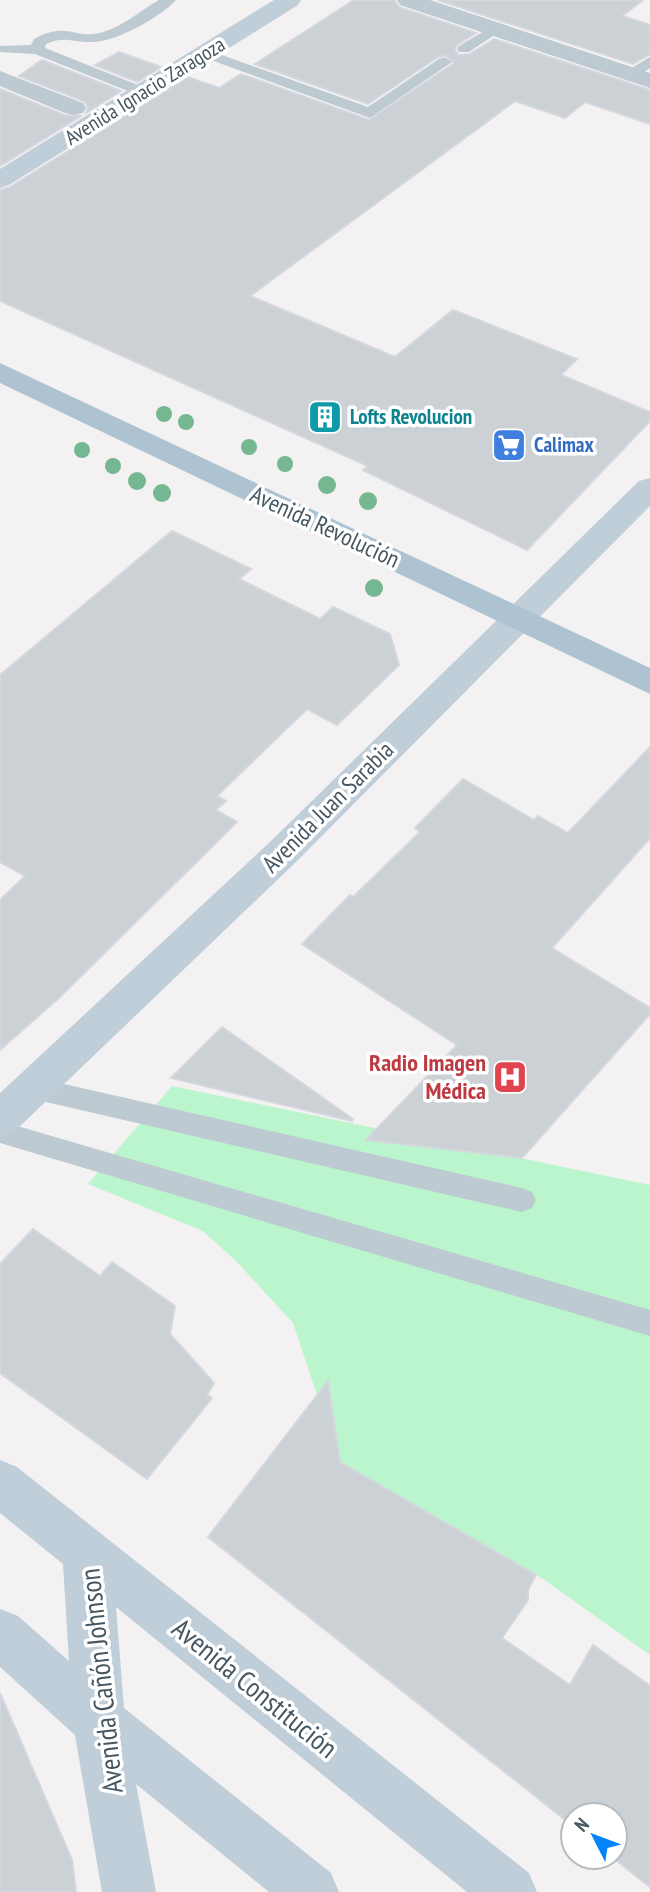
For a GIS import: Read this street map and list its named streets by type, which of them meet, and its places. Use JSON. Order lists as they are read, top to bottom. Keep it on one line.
{"streets":{"main road":["Avenida Ignacio Zaragoza","Avenida Revolución","Avenida Juan Sarabia","Avenida Cañón Johnson","Avenida Constitución"]},"crossings":[["Avenida Revolución","Avenida Juan Sarabia"],["Avenida Cañón Johnson","Avenida Constitución"]],"places":{"building":["Lofts Revolucion"],"supermarket":["Calimax"],"hospital":["Radio Imagen Médica"]},"north":"top left"}
